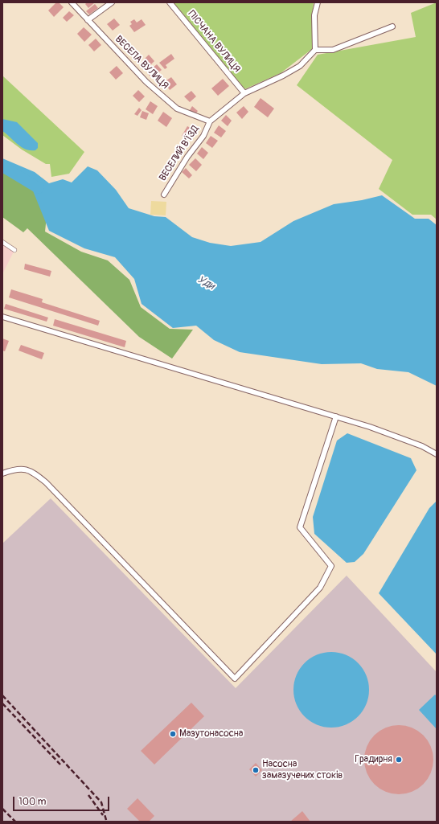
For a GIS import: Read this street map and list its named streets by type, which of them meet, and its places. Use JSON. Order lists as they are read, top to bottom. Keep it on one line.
{"streets":{"street":["ПІСЧАНА ВУЛИЦЯ","ВЕСЕЛА ВУЛИЦЯ","ВЕСЕЛИЙ В’ЇЗД"]},"crossings":[["ВЕСЕЛА ВУЛИЦЯ","ВЕСЕЛИЙ В’ЇЗД"]],"water":["Уди"],"places":["Мазутонасосна","Градирня","Насосна замазучених стоків"],"scale_bar":"100 m"}
